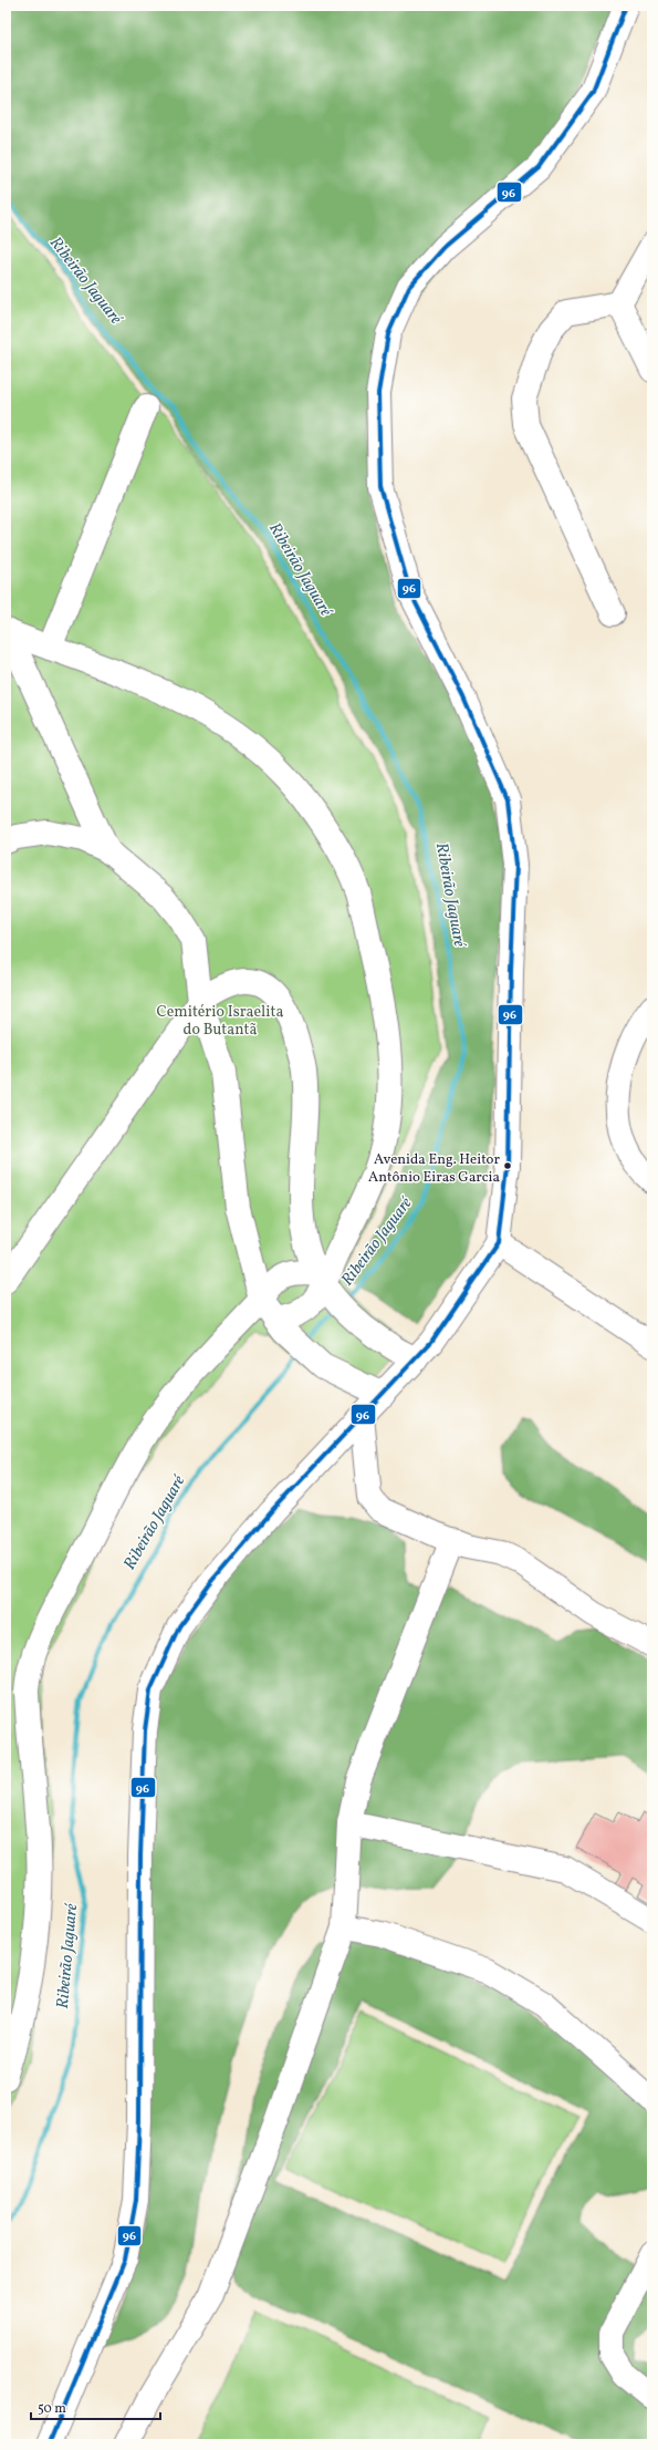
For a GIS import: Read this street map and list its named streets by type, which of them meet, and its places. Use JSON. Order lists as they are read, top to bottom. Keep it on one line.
{"water":["Ribeirão Jaguaré"],"parks":["Cemitério Israelita do Butantã"],"places":["Avenida Eng. Heitor Antônio Eiras Garcia"],"lines":["transit line 96"],"scale_bar":"50 m"}
